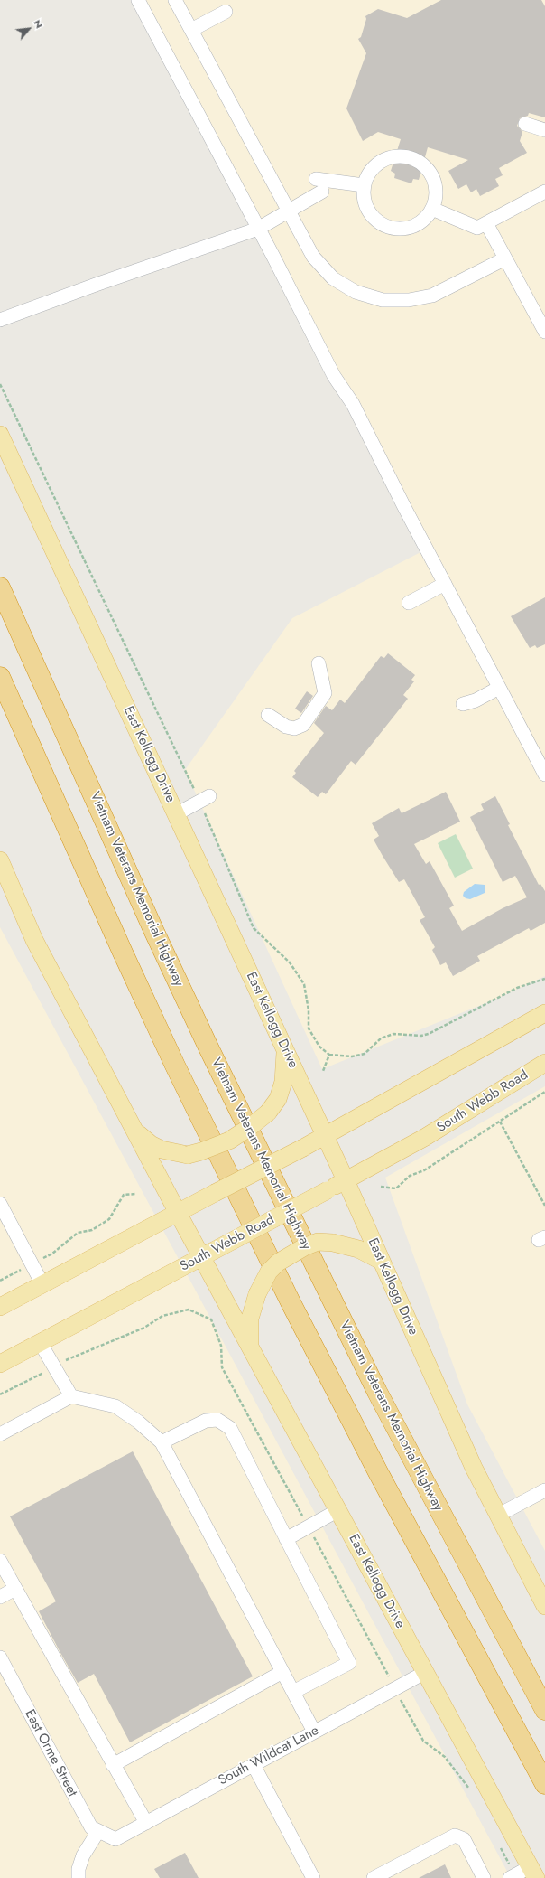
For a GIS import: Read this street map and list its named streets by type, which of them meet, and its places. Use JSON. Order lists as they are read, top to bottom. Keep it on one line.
{"streets":{"highway":["Vietnam Veterans Memorial Highway"],"main road":["East Kellogg Drive","South Webb Road"],"street":["East Orme Street","South Wildcat Lane"]},"crossings":[["East Kellogg Drive","South Webb Road"],["East Kellogg Drive","South Wildcat Lane"],["East Orme Street","South Wildcat Lane"]],"north":"top right"}
